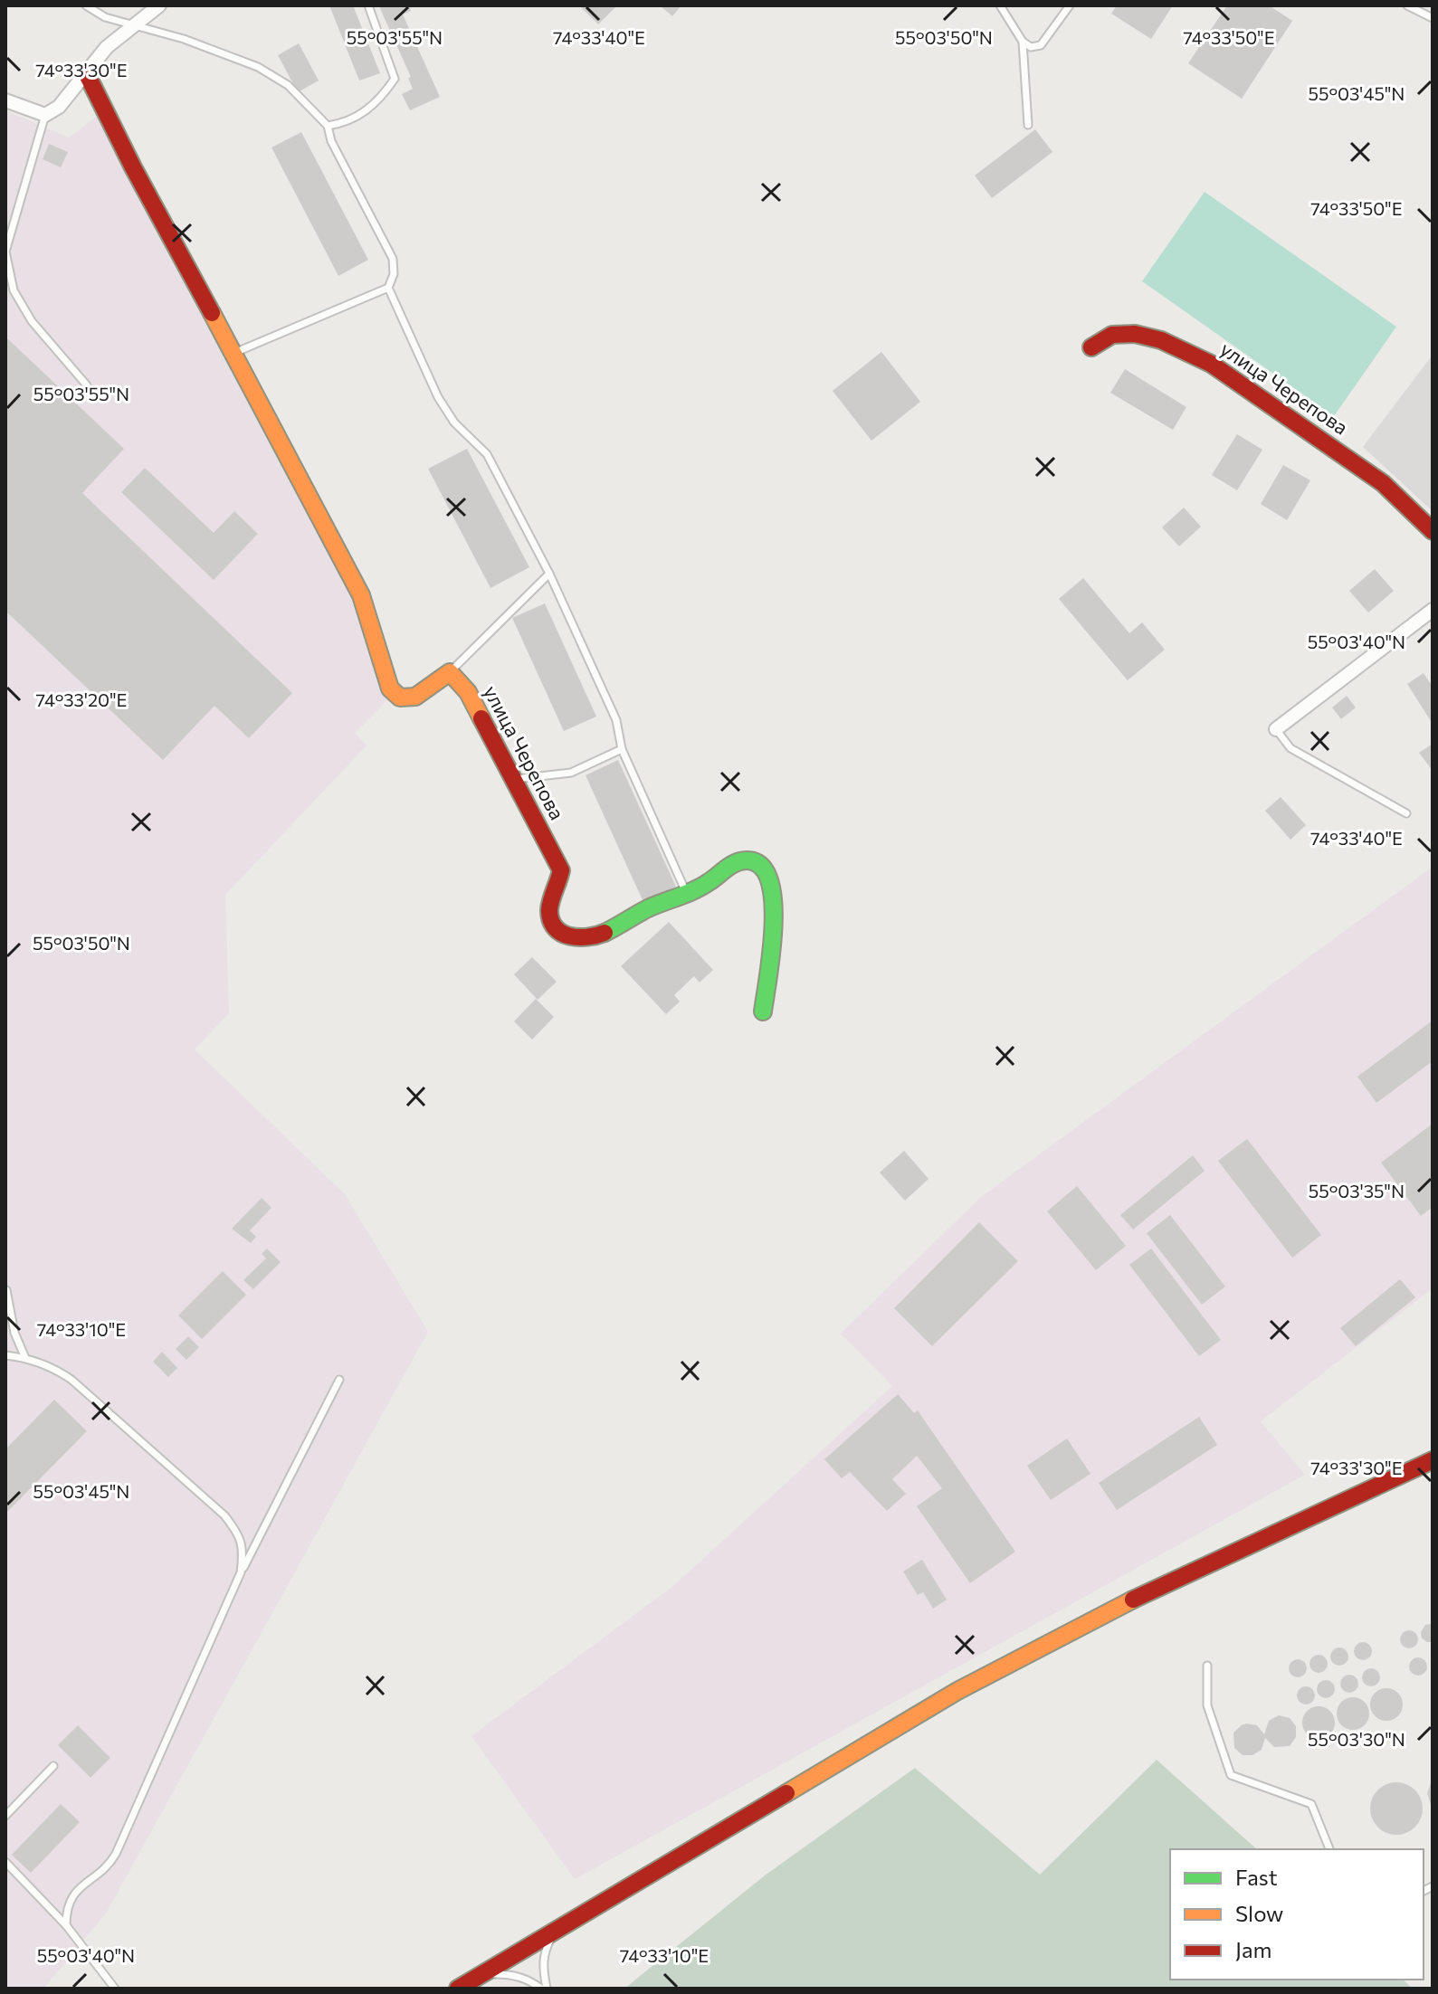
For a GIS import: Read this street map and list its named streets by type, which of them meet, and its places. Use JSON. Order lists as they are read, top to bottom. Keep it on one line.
{"streets":{"street":["улица Черепова"]},"legend":["Fast","Slow","Jam"],"coordinates":["74°33'40\"E","55°03'50\"N","74°33'50\"E","55°03'55\"N","74°33'30\"E","55°03'45\"N","55°03'40\"N","74°33'20\"E","55°03'35\"N","74°33'10\"E","55°03'30\"N"]}
